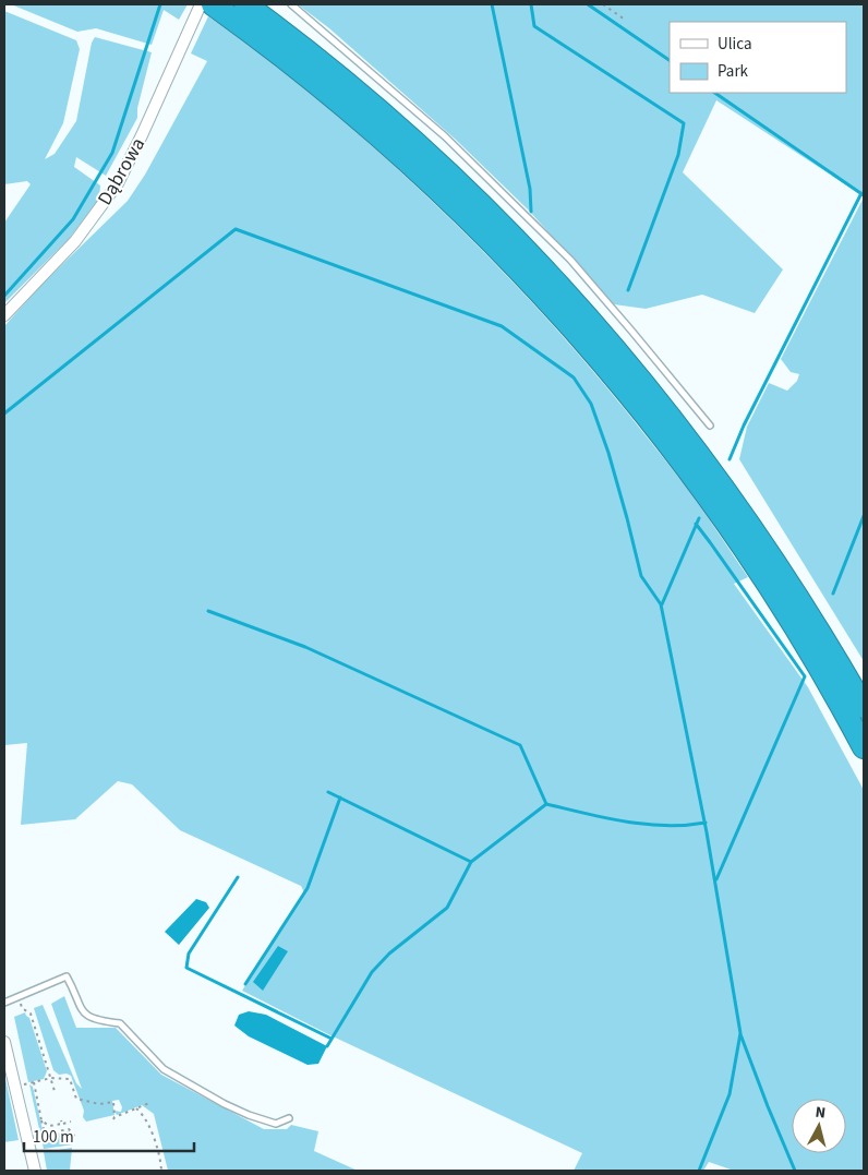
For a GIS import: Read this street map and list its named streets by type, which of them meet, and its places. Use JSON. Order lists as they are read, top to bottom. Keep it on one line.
{"streets":{"street":["Dąbrowa"]},"legend":["Ulica","Park"],"scale_bar":"100 m","north":"top"}
